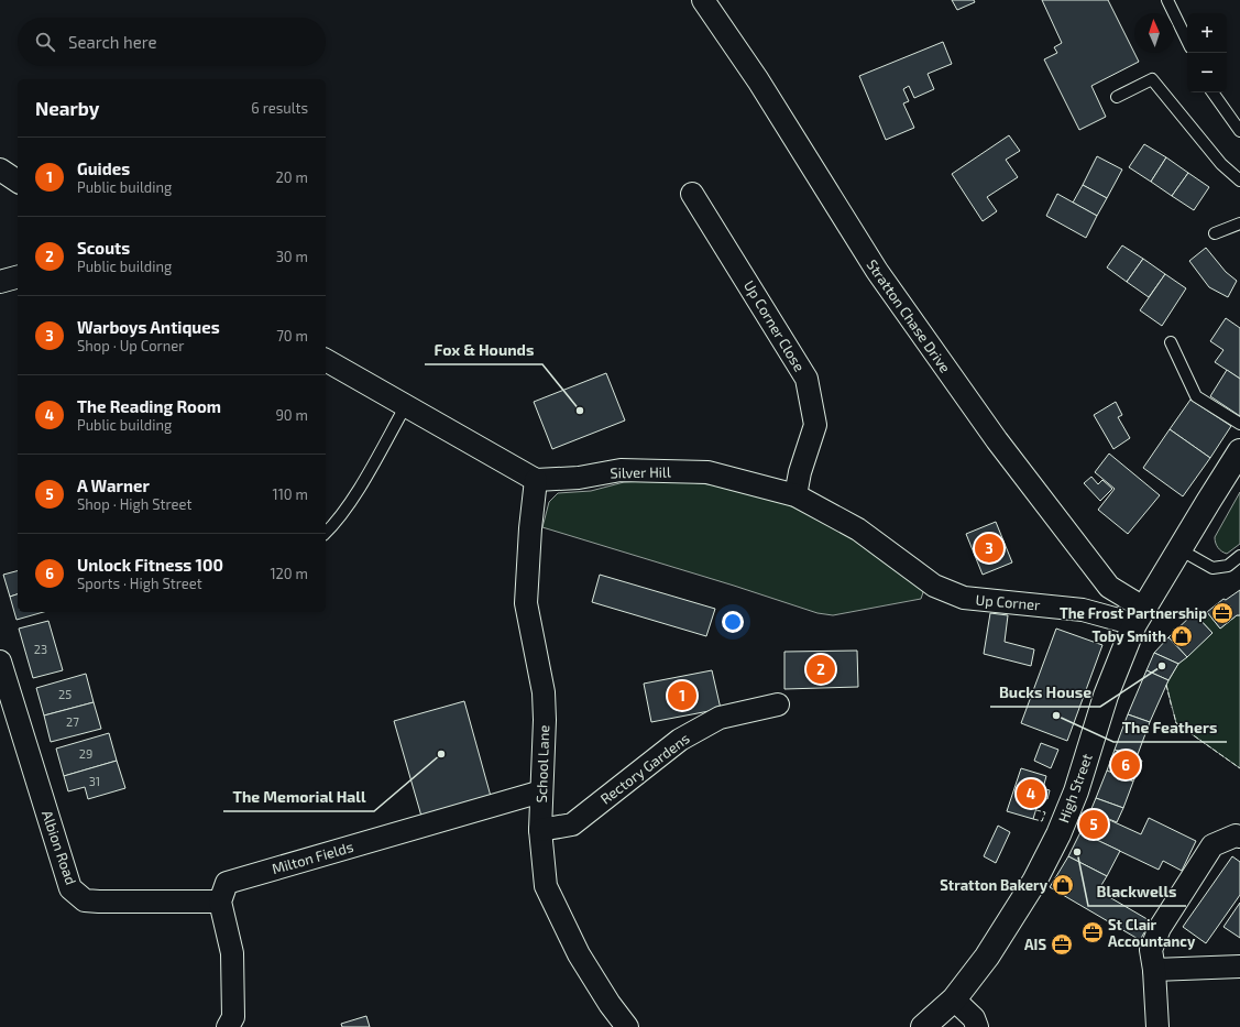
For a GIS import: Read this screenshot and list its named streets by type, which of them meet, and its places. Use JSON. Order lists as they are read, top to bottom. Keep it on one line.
{"streets":{"street":["Stratton Chase Drive","Up Corner Close","Silver Hill","Up Corner","School Lane","Rectory Gardens","High Street","Albion Road","Milton Fields"]},"crossings":[["Stratton Chase Drive","Up Corner"],["Stratton Chase Drive","High Street"],["Up Corner Close","Silver Hill"],["Silver Hill","Up Corner"],["Silver Hill","School Lane"],["Up Corner","High Street"],["School Lane","Rectory Gardens"],["School Lane","Milton Fields"],["Albion Road","Milton Fields"]],"places":{"other":["Fox & Hounds","Bucks House","The Feathers","The Memorial Hall","Blackwells"],"office":["The Frost Partnership","St Clair Accountancy","AIS"],"shop":["Toby Smith","Stratton Bakery"]},"house_numbers":["23","25","27","29","31"],"north":"top","page":{"map_buttons":["+","−"],"search":"Search here","heading":["Nearby","6 results"],"list":[{"mark":"1","name":"Guides","note":"Public building","value":"20 m"},{"mark":"2","name":"Scouts","note":"Public building","value":"30 m"},{"mark":"3","name":"Warboys Antiques","note":"Shop · Up Corner","value":"70 m"},{"mark":"4","name":"The Reading Room","note":"Public building","value":"90 m"},{"mark":"5","name":"A Warner","note":"Shop · High Street","value":"110 m"},{"mark":"6","name":"Unlock Fitness 100","note":"Sports · High Street","value":"120 m"}],"pins":["3","2","1","6","4","5"]}}
